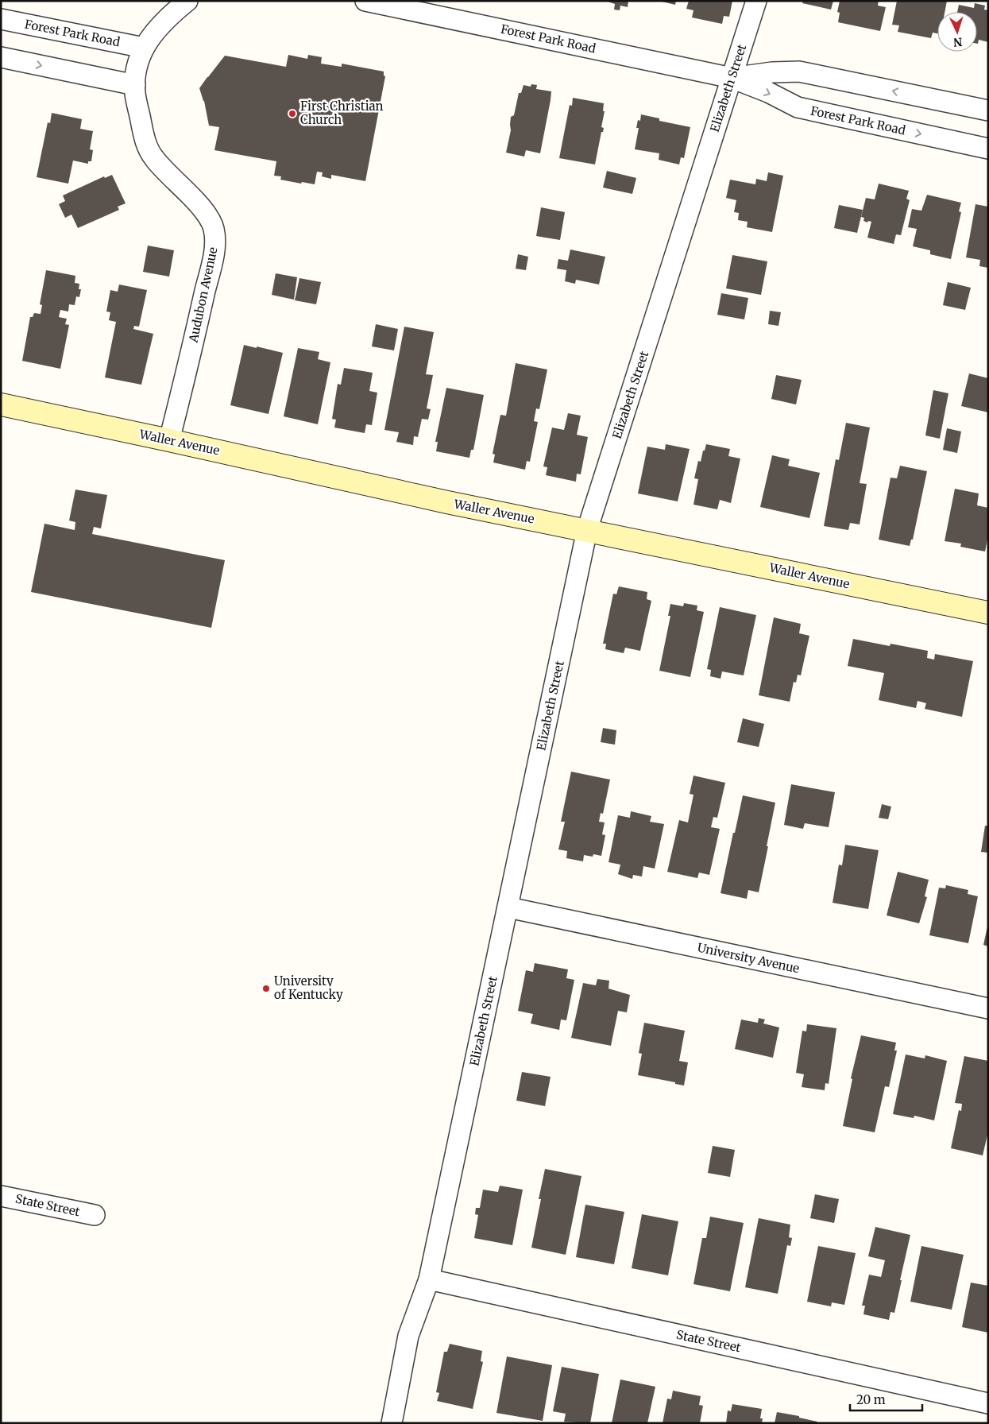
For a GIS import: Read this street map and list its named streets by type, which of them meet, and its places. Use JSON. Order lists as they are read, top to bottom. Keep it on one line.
{"streets":{"main road":["Waller Avenue"],"street":["Forest Park Road","Elizabeth Street","Audubon Avenue","University Avenue","State Street"]},"crossings":[["Forest Park Road","Elizabeth Street"],["Forest Park Road","Audubon Avenue"],["Elizabeth Street","Waller Avenue"],["Elizabeth Street","University Avenue"],["Elizabeth Street","State Street"],["Audubon Avenue","Waller Avenue"]],"places":["First Christian Church","University of Kentucky"],"scale_bar":"20 m","north":"bottom"}
